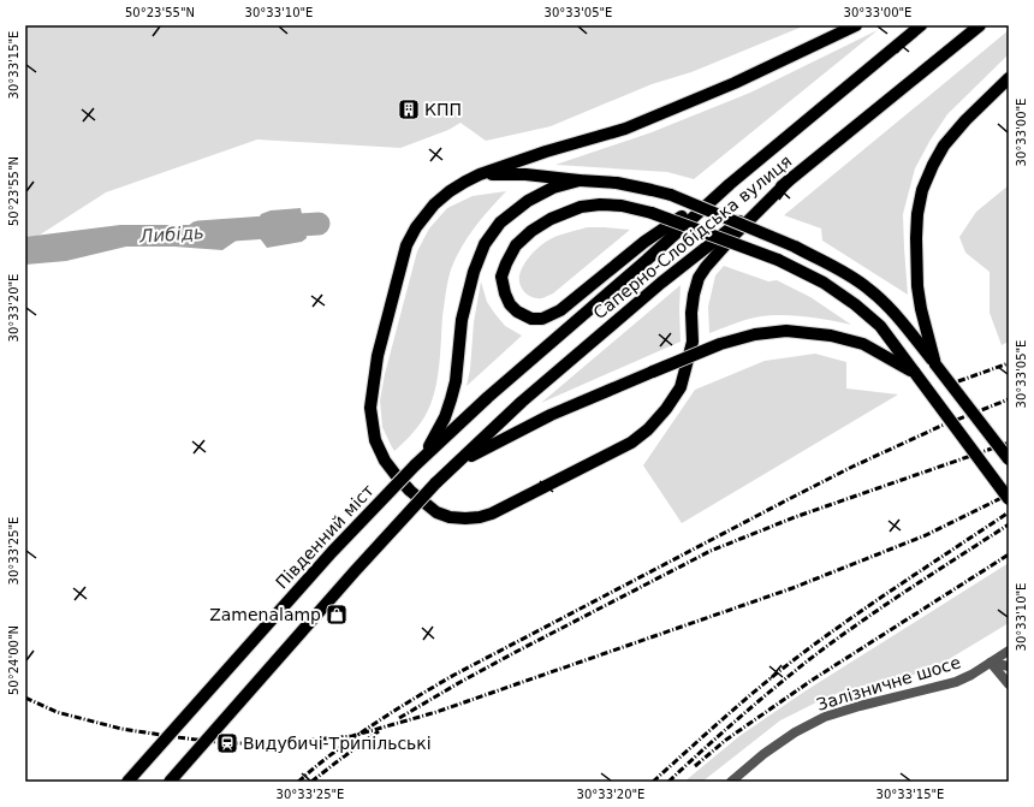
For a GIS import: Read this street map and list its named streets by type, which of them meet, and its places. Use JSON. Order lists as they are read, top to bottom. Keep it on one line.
{"streets":{"main road":["Саперно-Слобідська вулиця","Південний міст"],"street":["Залізничне шосе"]},"crossings":[["Саперно-Слобідська вулиця","Південний міст"]],"water":["Либідь"],"places":{"building":["КПП"],"shop":["Zamenalamp"],"station":["Видубичі-Трипільські"]},"coordinates":["50°23'55\"N","30°33'10\"E","30°33'05\"E","30°33'00\"E","30°33'15\"E","30°33'20\"E","30°33'25\"E","50°24'00\"N"]}
